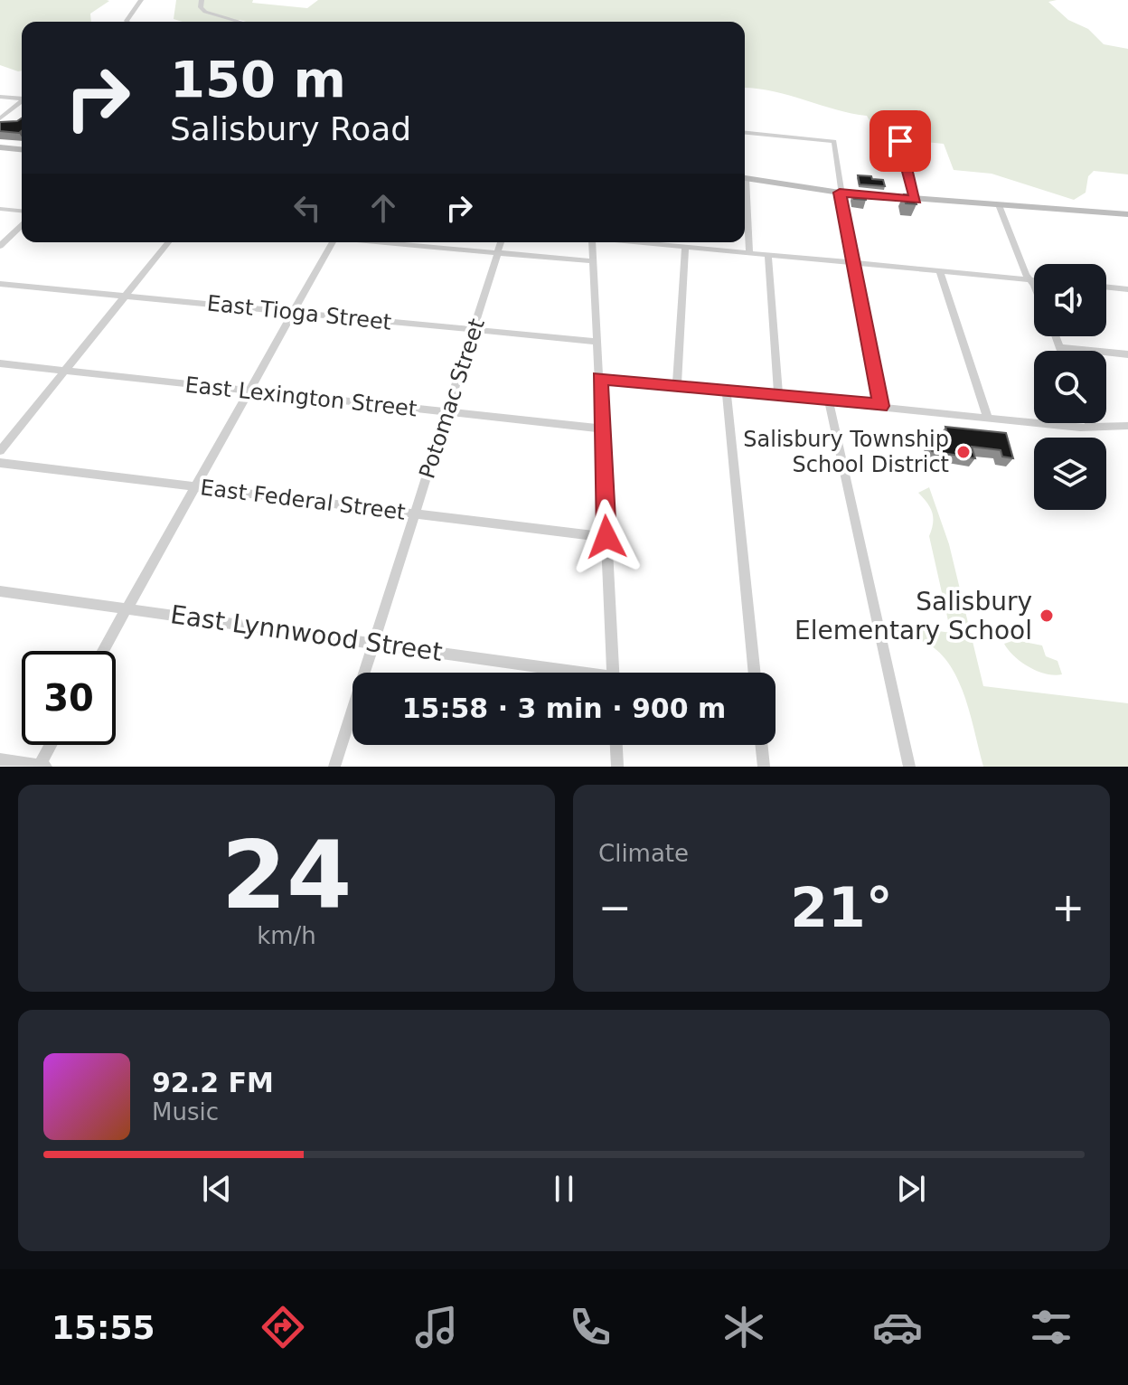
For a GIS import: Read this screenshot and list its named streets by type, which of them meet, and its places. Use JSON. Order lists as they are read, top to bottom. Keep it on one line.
{"streets":{"street":["East Tioga Street","East Lexington Street","Potomac Street","East Federal Street","East Lynnwood Street"]},"crossings":[["East Tioga Street","Potomac Street"],["East Lexington Street","Potomac Street"],["Potomac Street","East Federal Street"],["Potomac Street","East Lynnwood Street"]],"places":["Salisbury Township School District","Salisbury Elementary School"],"page":{"turn":["150 m","Salisbury Road"],"limit":"30","trip":"15:58 · 3 min · 900 m","tile":[["24","km/h"],"Climate"],"heat":["−","21°","+"],"song":["92.2 FM","Music"],"tabs":"15:55"}}
